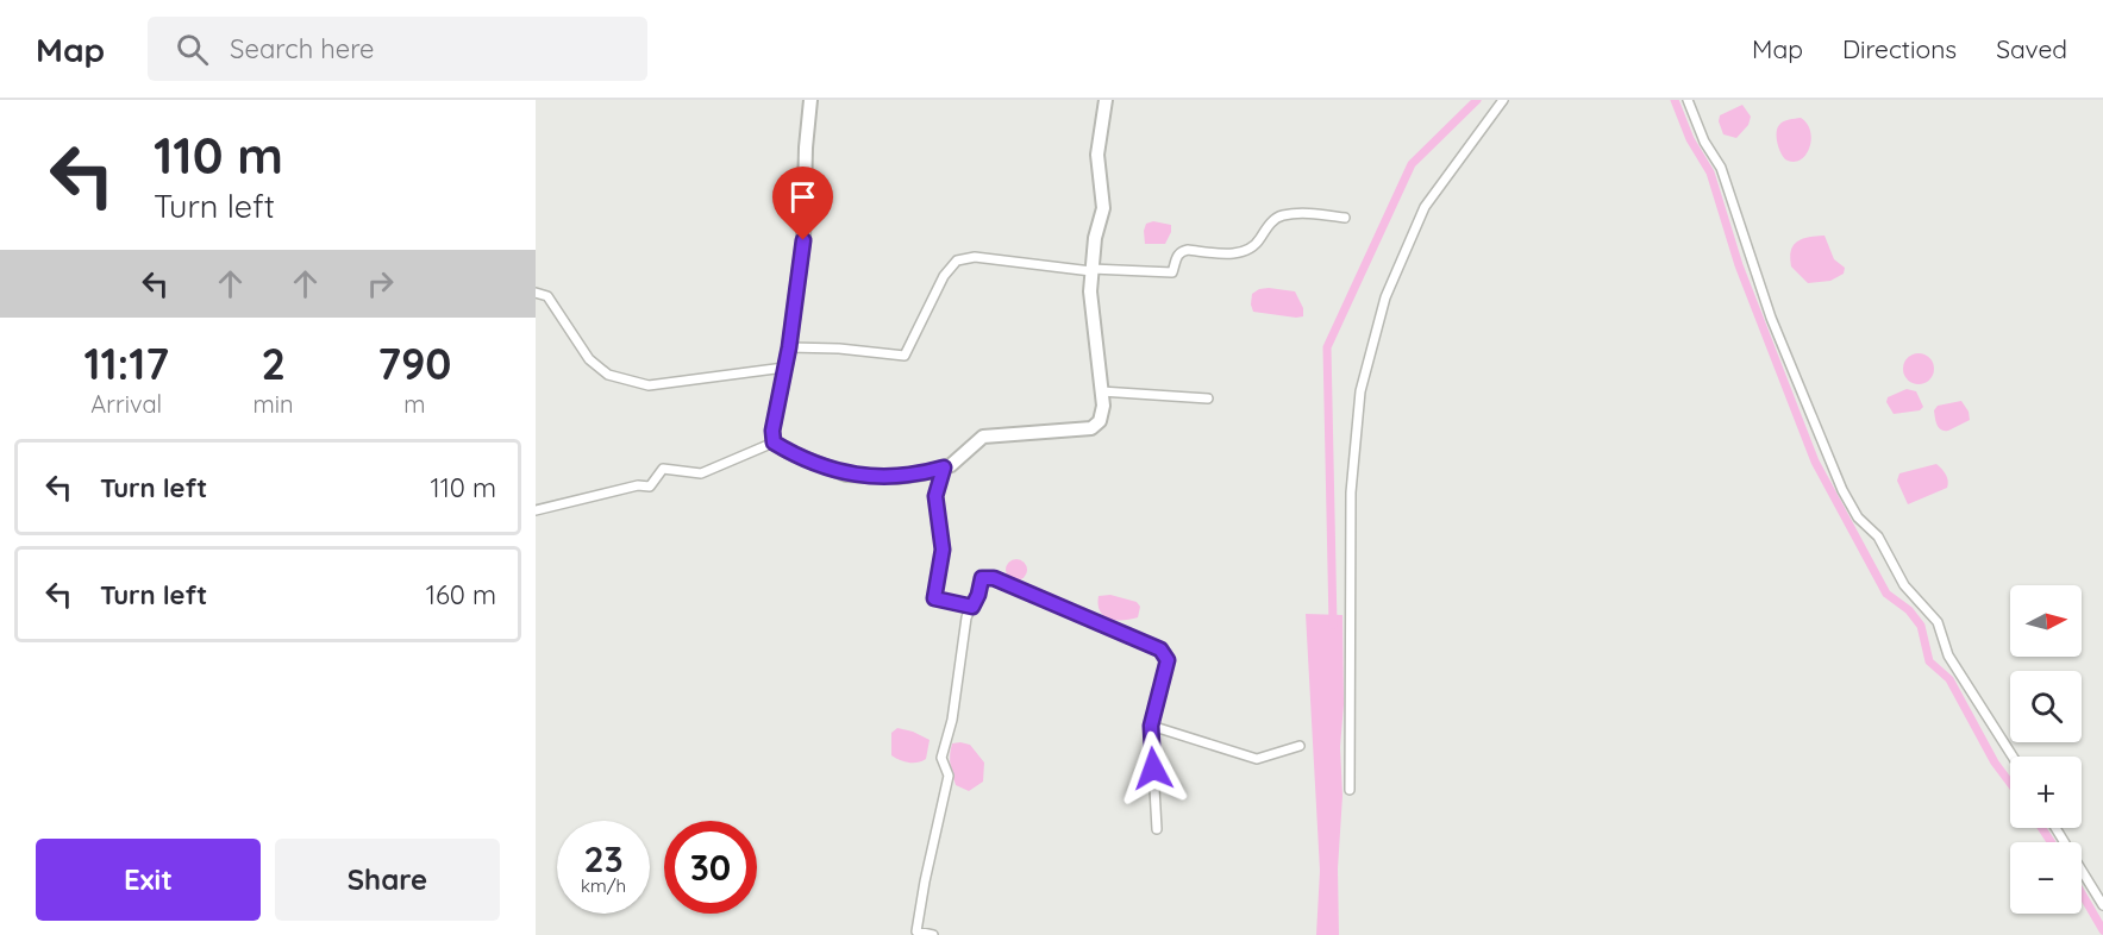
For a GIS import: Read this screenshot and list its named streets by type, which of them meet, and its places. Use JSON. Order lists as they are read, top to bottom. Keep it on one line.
{"north":"right","page":{"header":"Map","search":"Search here","nav":["Map","Directions","Saved"],"turn":["110 m","Turn left"],"eta":["11:17","Arrival","2","min","790","m"],"list":[{"name":"Turn left","value":"110 m"},{"name":"Turn left","value":"160 m"}],"map_buttons":["+","−"],"speed":"23 km/h","limit":"30","buttons":["Exit","Share"]}}
